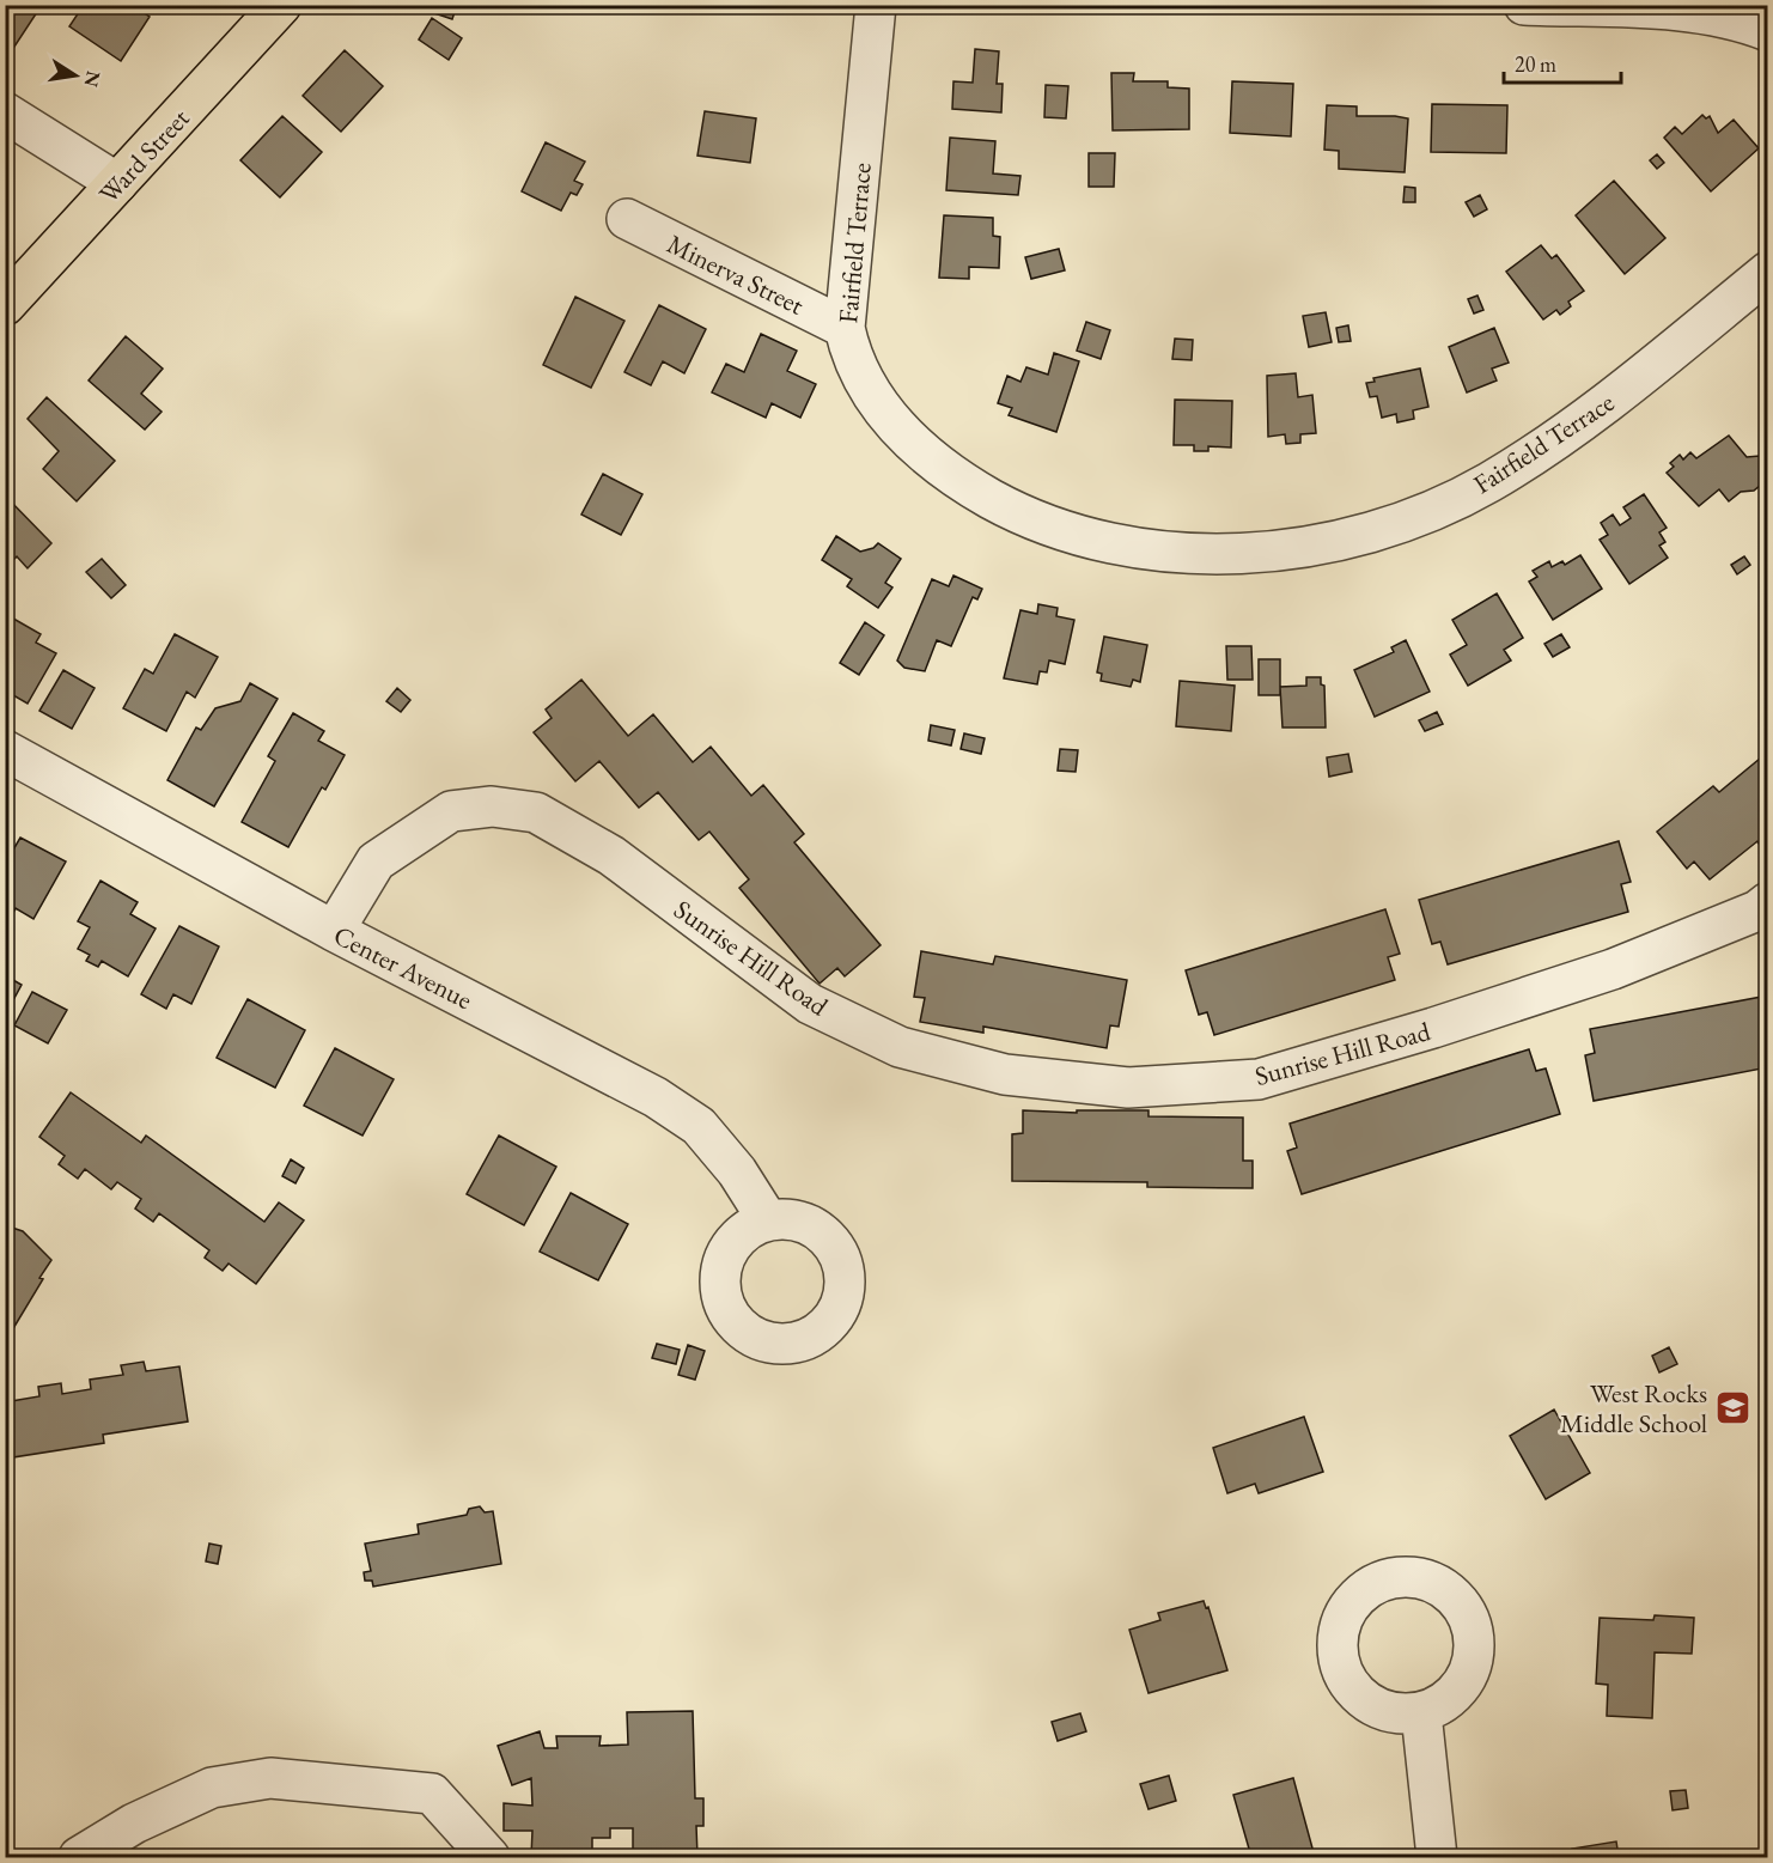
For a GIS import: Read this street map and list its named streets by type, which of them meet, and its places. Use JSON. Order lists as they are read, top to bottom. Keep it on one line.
{"streets":{"main road":["Ward Street"],"street":["Fairfield Terrace","Minerva Street","Sunrise Hill Road","Center Avenue"]},"crossings":[["Fairfield Terrace","Minerva Street"],["Sunrise Hill Road","Center Avenue"]],"places":{"school or university":["West Rocks Middle School"]},"scale_bar":"20 m","north":"right"}
